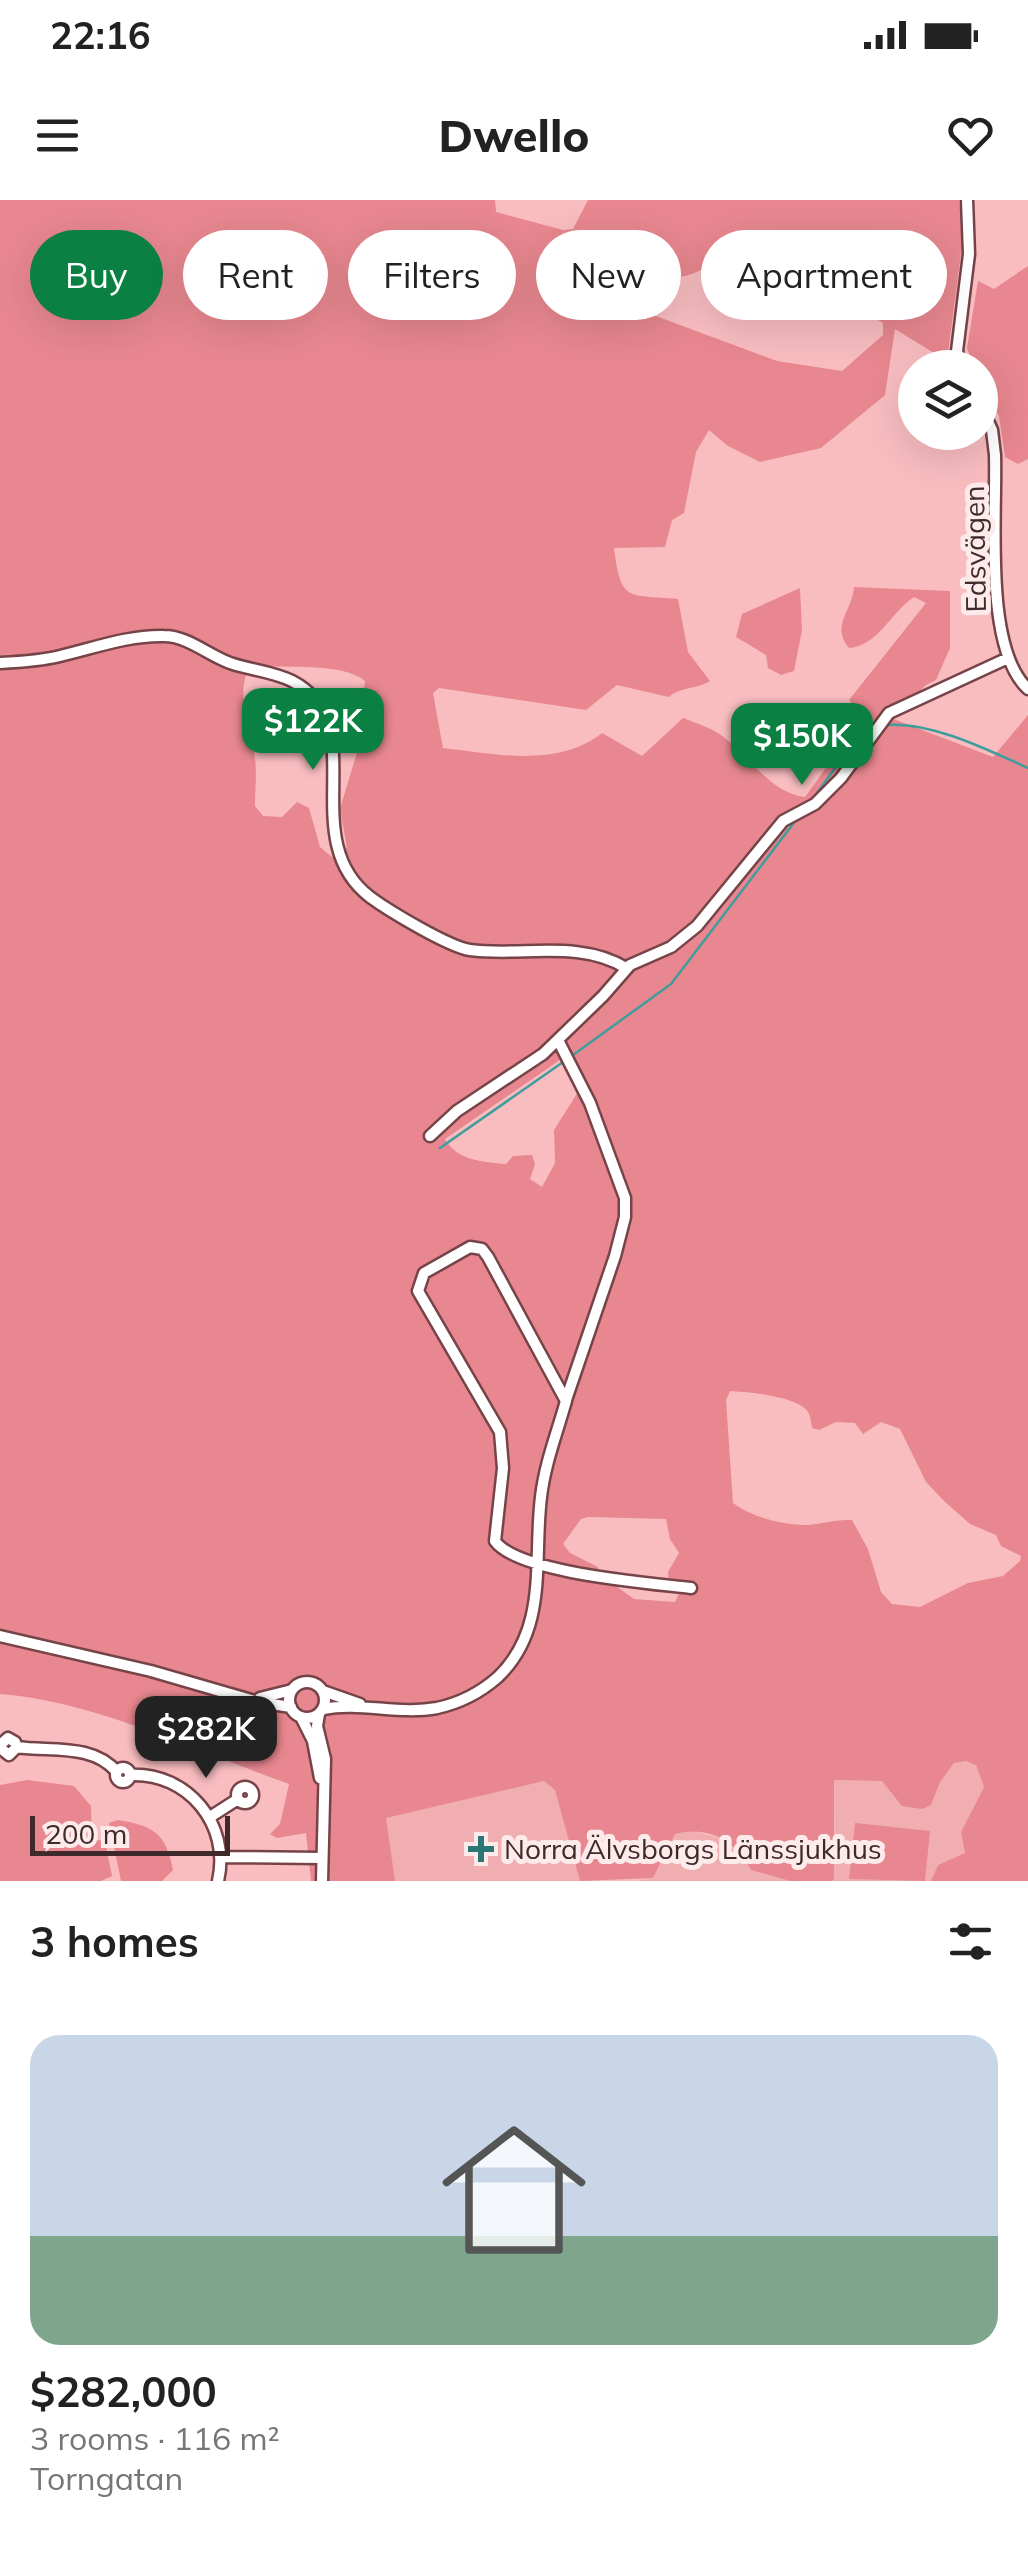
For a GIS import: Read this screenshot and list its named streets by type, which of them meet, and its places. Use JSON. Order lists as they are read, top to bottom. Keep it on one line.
{"streets":{"street":["Edsvägen"]},"places":{"health":["Norra Älvsborgs Länssjukhus"]},"scale_bar":"200 m","page":{"status":"22:16","header":"Dwello","chip":["Buy","Rent","Filters","New","Apartment"],"price":["$122K","$150K","$282K"],"scale":"200 m","heading":"3 homes","list":[{"name":"$282,000","note":"3 rooms · 116 m² · Torngatan"}]}}
